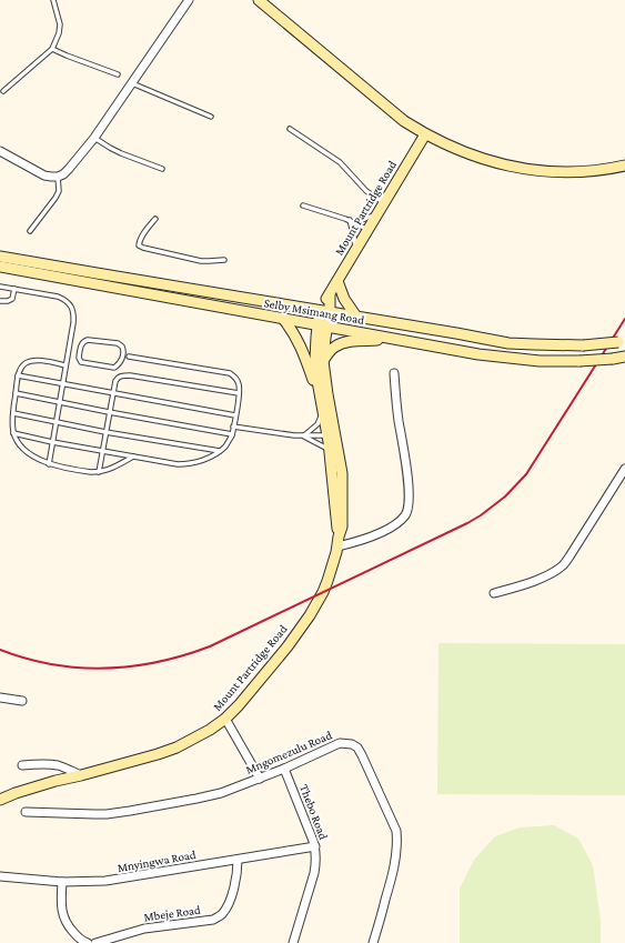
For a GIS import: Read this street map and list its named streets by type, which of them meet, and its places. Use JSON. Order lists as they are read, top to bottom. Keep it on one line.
{"streets":{"street":["Mount Partridge Road","Selby Msimang Road","Mngomezulu Road","Thebo Road","Mnyingwa Road","Mbeje Road"]},"crossings":[["Mount Partridge Road","Selby Msimang Road"],["Mngomezulu Road","Thebo Road"],["Thebo Road","Mnyingwa Road"],["Mnyingwa Road","Mbeje Road"]]}
